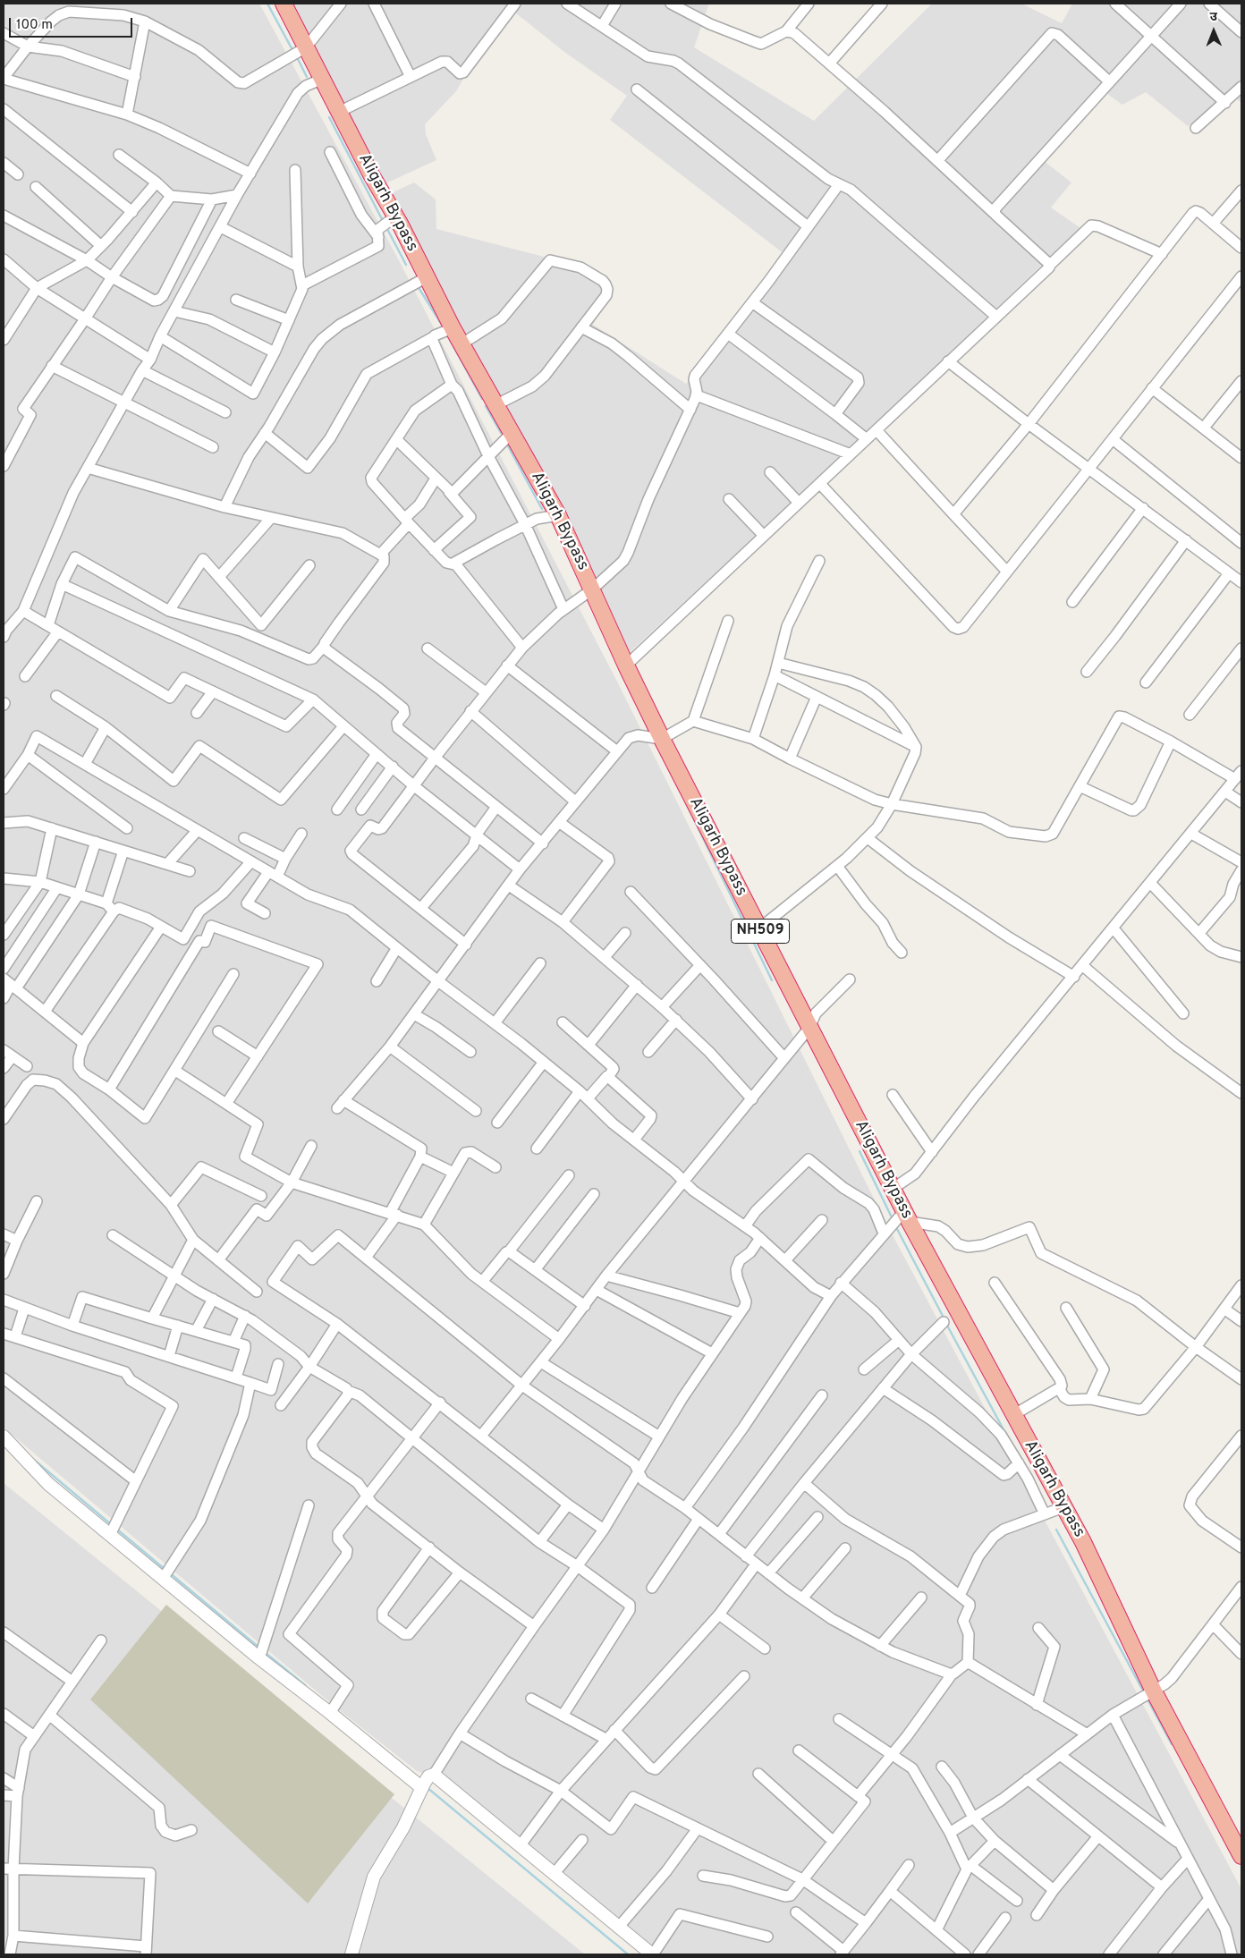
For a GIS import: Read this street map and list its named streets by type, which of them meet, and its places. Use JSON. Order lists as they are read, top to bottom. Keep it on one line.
{"streets":{"highway":["Aligarh Bypass","NH509"]},"scale_bar":"100 m","north":"top"}
